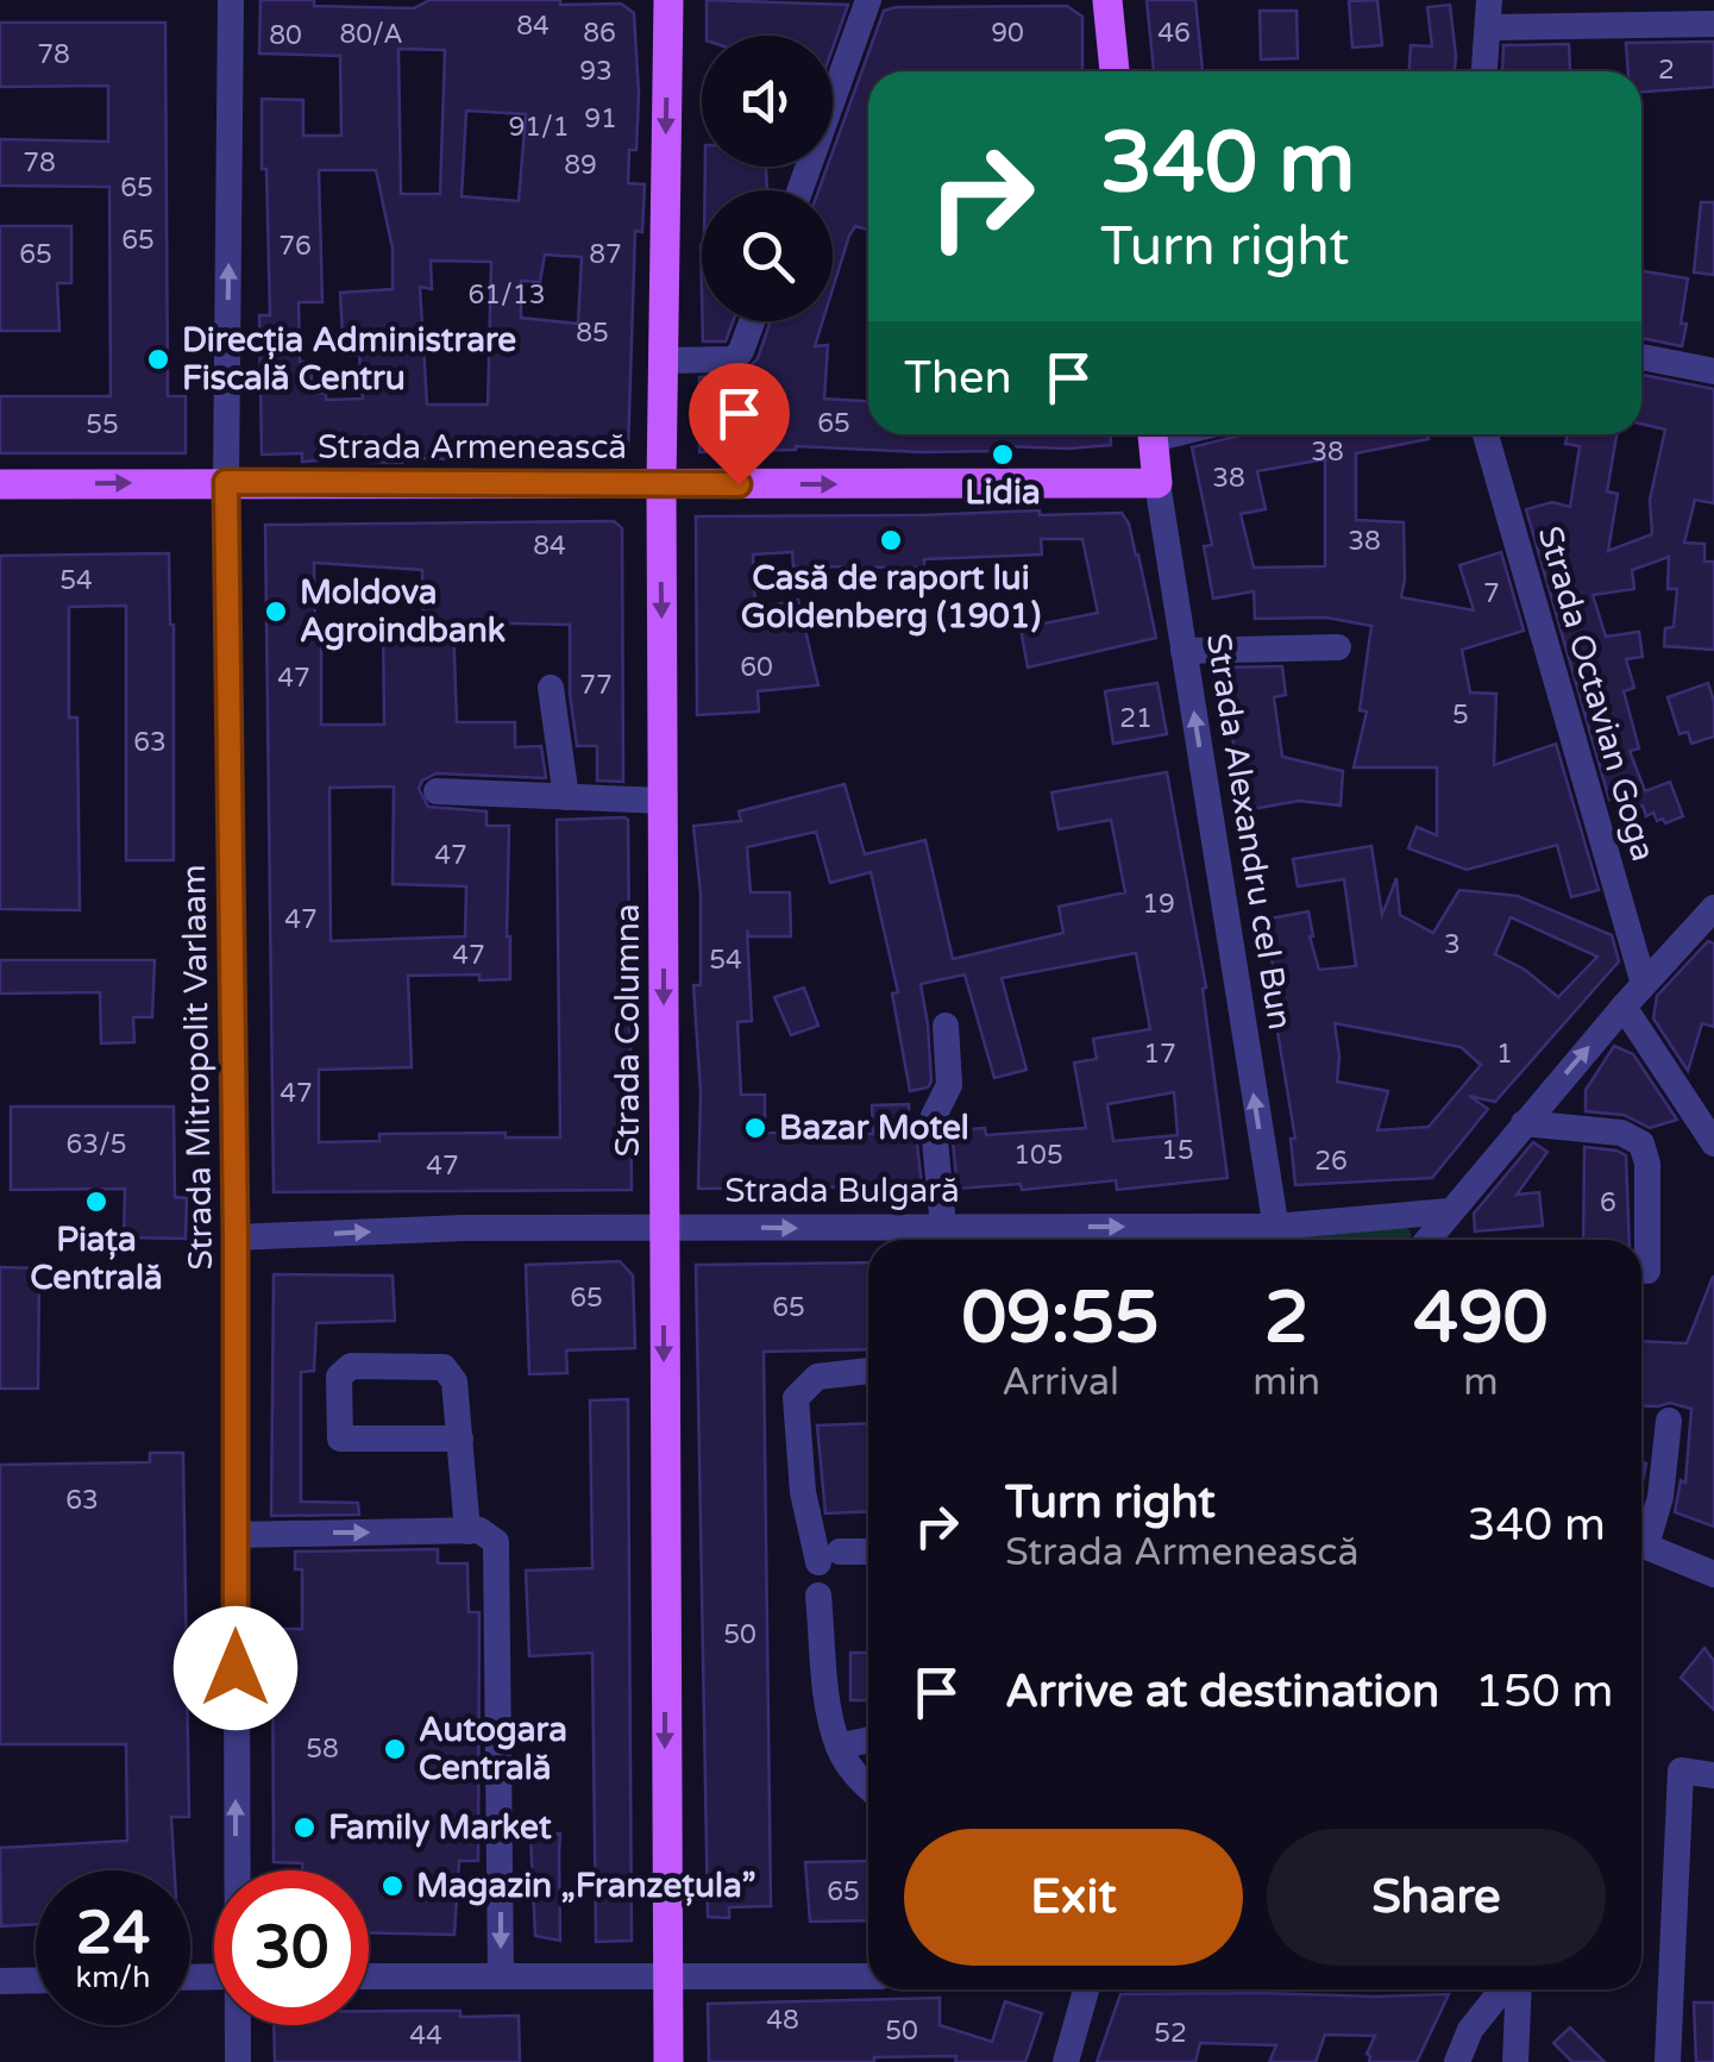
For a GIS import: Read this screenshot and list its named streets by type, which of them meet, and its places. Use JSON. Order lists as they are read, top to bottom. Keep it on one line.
{"streets":{"main road":["Strada Armenească","Strada Alexandru cel Bun","Strada Columna"],"street":["Strada Octavian Goga","Strada Mitropolit Varlaam","Strada Bulgară"]},"crossings":[["Strada Armenească","Strada Alexandru cel Bun"],["Strada Armenească","Strada Columna"],["Strada Armenească","Strada Mitropolit Varlaam"],["Strada Alexandru cel Bun","Strada Bulgară"],["Strada Columna","Strada Bulgară"],["Strada Mitropolit Varlaam","Strada Bulgară"]],"one_way":["Strada Armenească","Strada Alexandru cel Bun","Strada Columna","Strada Mitropolit Varlaam","Strada Bulgară"],"places":["Direcția Administrare Fiscală Centru","Lidia","Casă de raport lui Goldenberg (1901)","Moldova Agroindbank","Bazar Motel","Piața Centrală","Autogara Centrală","Family Market","Magazin „Franzețula”"],"house_numbers":["84","86","90","46","80/A","80","78","2","93","91","91/1","78","89","65","65","76","65","87","61/13","85","65","55","38","38","38","84","54","7","60","47","77","5","21","63","47","19","47","3","47","54","17","1","47","63/5","15","105","26","47","6","65","65","63","50","58","65","48","50","52","44"],"page":{"turn":["340 m","Turn right"],"then":"Then","eta":["09:55","Arrival","2","min","490","m"],"list":[{"name":"Turn right","note":"Strada Armenească","value":"340 m"},{"name":"Arrive at destination","value":"150 m"}],"buttons":["Exit","Share"],"speed":"24 km/h","limit":"30"}}
